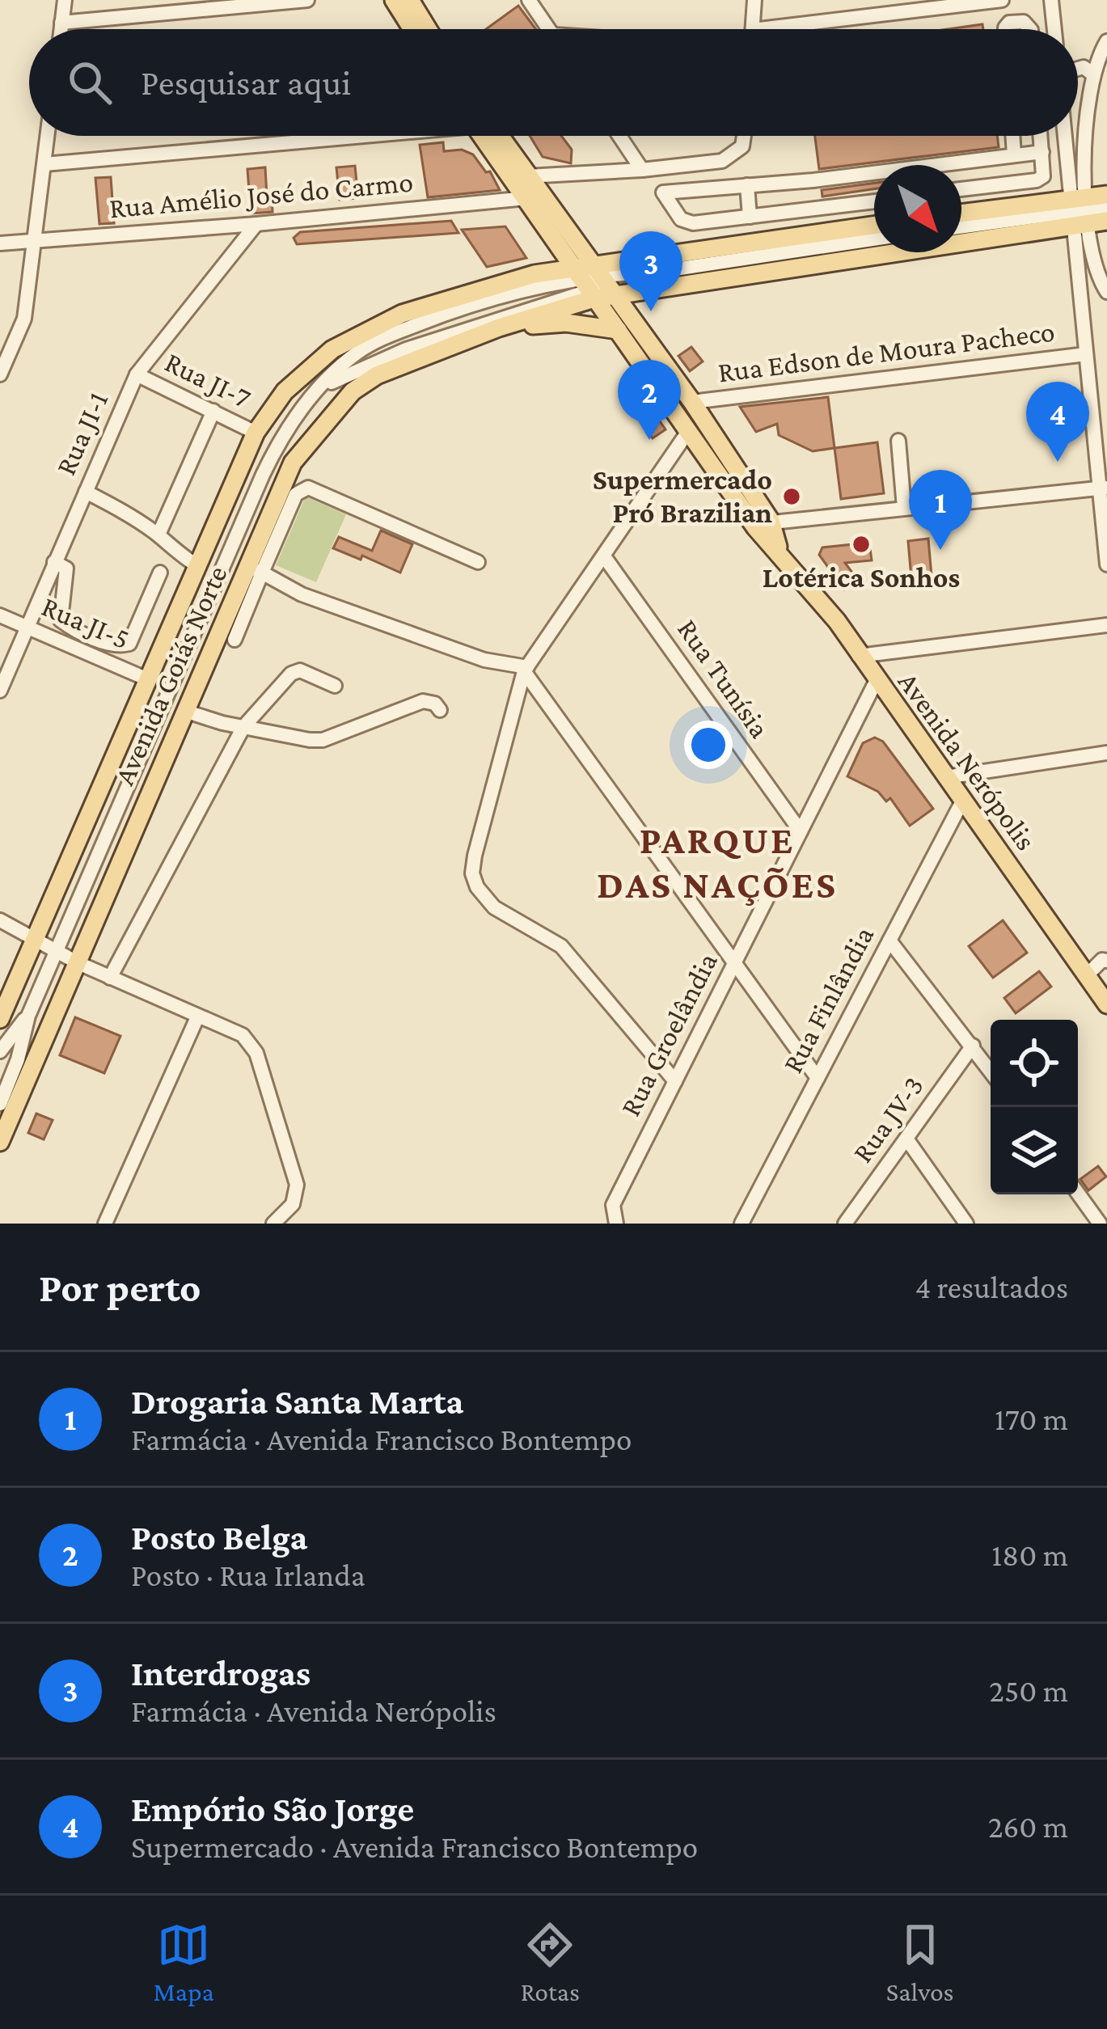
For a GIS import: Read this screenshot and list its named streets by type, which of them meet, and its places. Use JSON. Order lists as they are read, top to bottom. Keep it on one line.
{"streets":{"main road":["Avenida Goiás Norte","Avenida Nerópolis"],"street":["Rua Amélio José do Carmo","Rua Edson de Moura Pacheco","Rua JI-7","Rua JI-1","Rua JI-5","Rua Tunísia","Rua Finlândia","Rua Groelândia","Rua JV-3"]},"crossings":[["Rua Amélio José do Carmo","Rua JI-1"],["Rua Edson de Moura Pacheco","Avenida Nerópolis"],["Rua JI-7","Rua JI-1"],["Rua JI-7","Avenida Goiás Norte"],["Rua JI-1","Rua JI-5"],["Rua JI-5","Avenida Goiás Norte"],["Avenida Goiás Norte","Avenida Nerópolis"],["Rua Tunísia","Rua Groelândia"],["Avenida Nerópolis","Rua Finlândia"],["Avenida Nerópolis","Rua Groelândia"]],"districts":["PARQUE DAS NAÇÕES"],"places":["Supermercado Pró Brazilian","Lotérica Sonhos"],"north":"bottom right","page":{"search":"Pesquisar aqui","pins":["3","2","4","1"],"heading":["Por perto","4 resultados"],"list":[{"mark":"1","name":"Drogaria Santa Marta","note":"Farmácia · Avenida Francisco Bontempo","value":"170 m"},{"mark":"2","name":"Posto Belga","note":"Posto · Rua Irlanda","value":"180 m"},{"mark":"3","name":"Interdrogas","note":"Farmácia · Avenida Nerópolis","value":"250 m"},{"mark":"4","name":"Empório São Jorge","note":"Supermercado · Avenida Francisco Bontempo","value":"260 m"}],"nav":["Mapa","Rotas","Salvos"]}}
